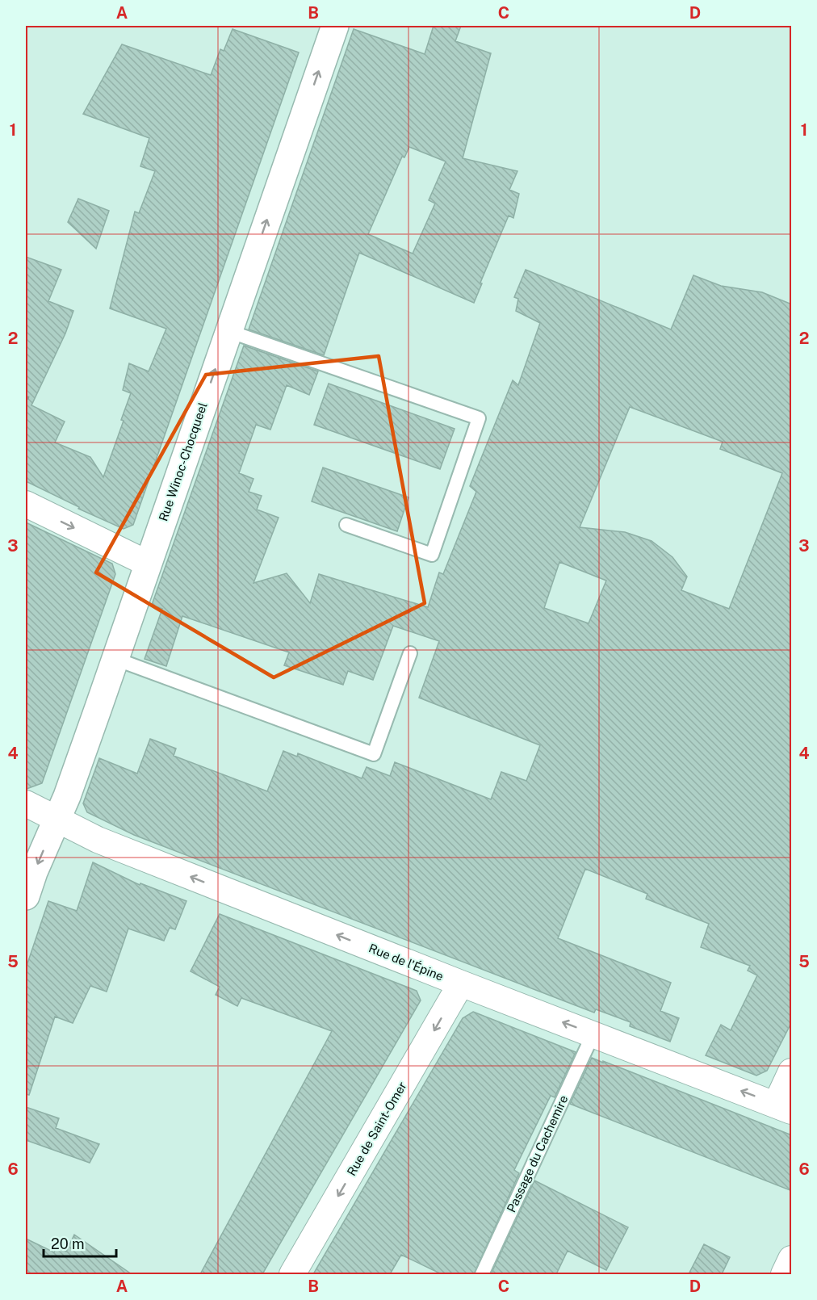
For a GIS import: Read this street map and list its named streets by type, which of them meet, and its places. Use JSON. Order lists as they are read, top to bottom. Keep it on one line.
{"streets":{"street":["Rue Winoc-Chocqueel","Rue de l'Épine","Rue de Saint-Omer"],"lane":["Passage du Cachemire"]},"crossings":[["Rue Winoc-Chocqueel","Rue de l'Épine"],["Rue de l'Épine","Rue de Saint-Omer"],["Rue de l'Épine","Passage du Cachemire"]],"one_way":["Rue de l'Épine","Rue de Saint-Omer"],"scale_bar":"20 m","grid":{"columns":["A","B","C","D"],"rows":["1","2","3","4","5","6"]}}
